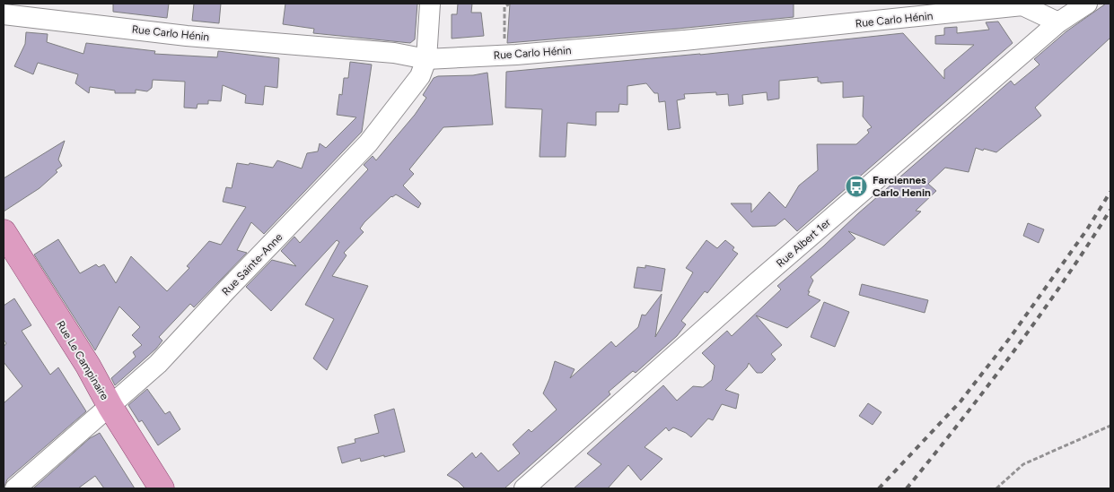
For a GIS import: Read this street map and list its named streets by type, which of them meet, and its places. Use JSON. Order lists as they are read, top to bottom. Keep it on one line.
{"streets":{"main road":["Rue Le Campinaire"],"street":["Rue Carlo Hénin","Rue Albert 1er","Rue Sainte-Anne"]},"crossings":[["Rue Carlo Hénin","Rue Albert 1er"],["Rue Carlo Hénin","Rue Sainte-Anne"],["Rue Sainte-Anne","Rue Le Campinaire"]],"places":{"bus stop":["Farciennes Carlo Henin"]}}
